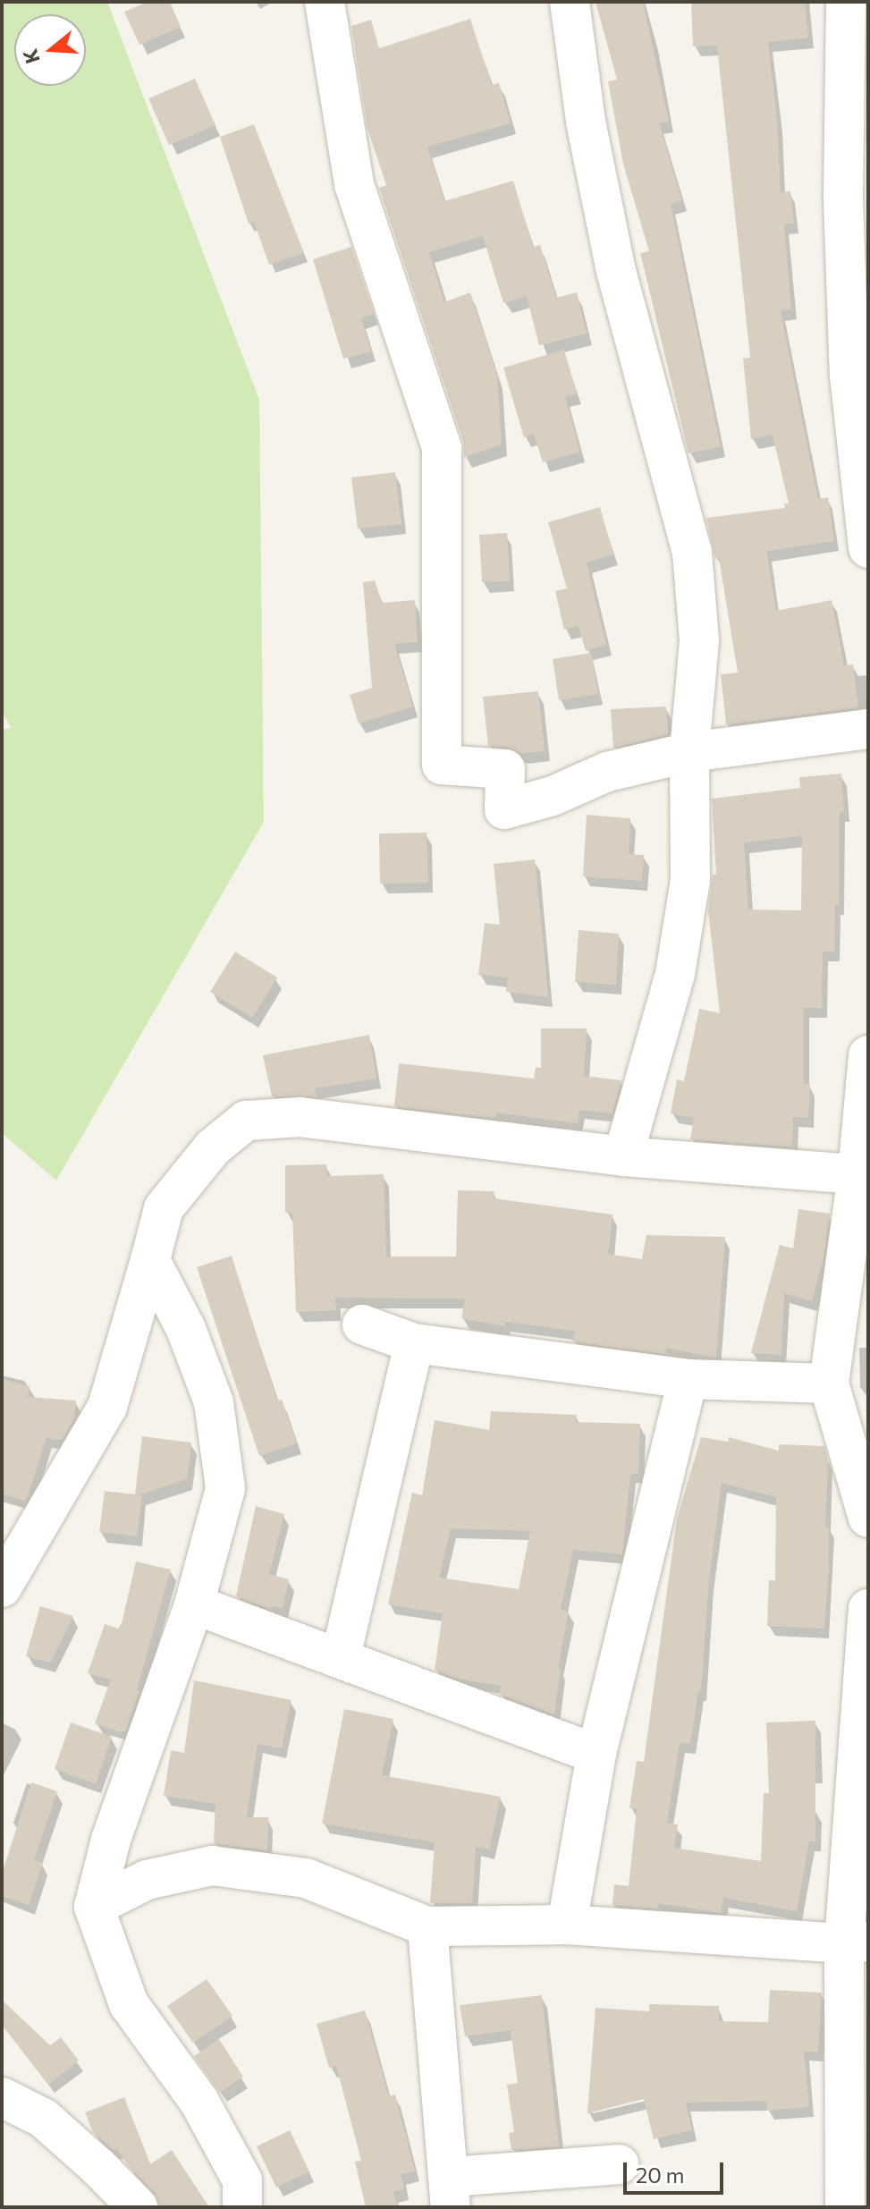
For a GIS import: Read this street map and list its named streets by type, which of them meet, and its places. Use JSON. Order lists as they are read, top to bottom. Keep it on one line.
{"scale_bar":"20 m","north":"left"}
